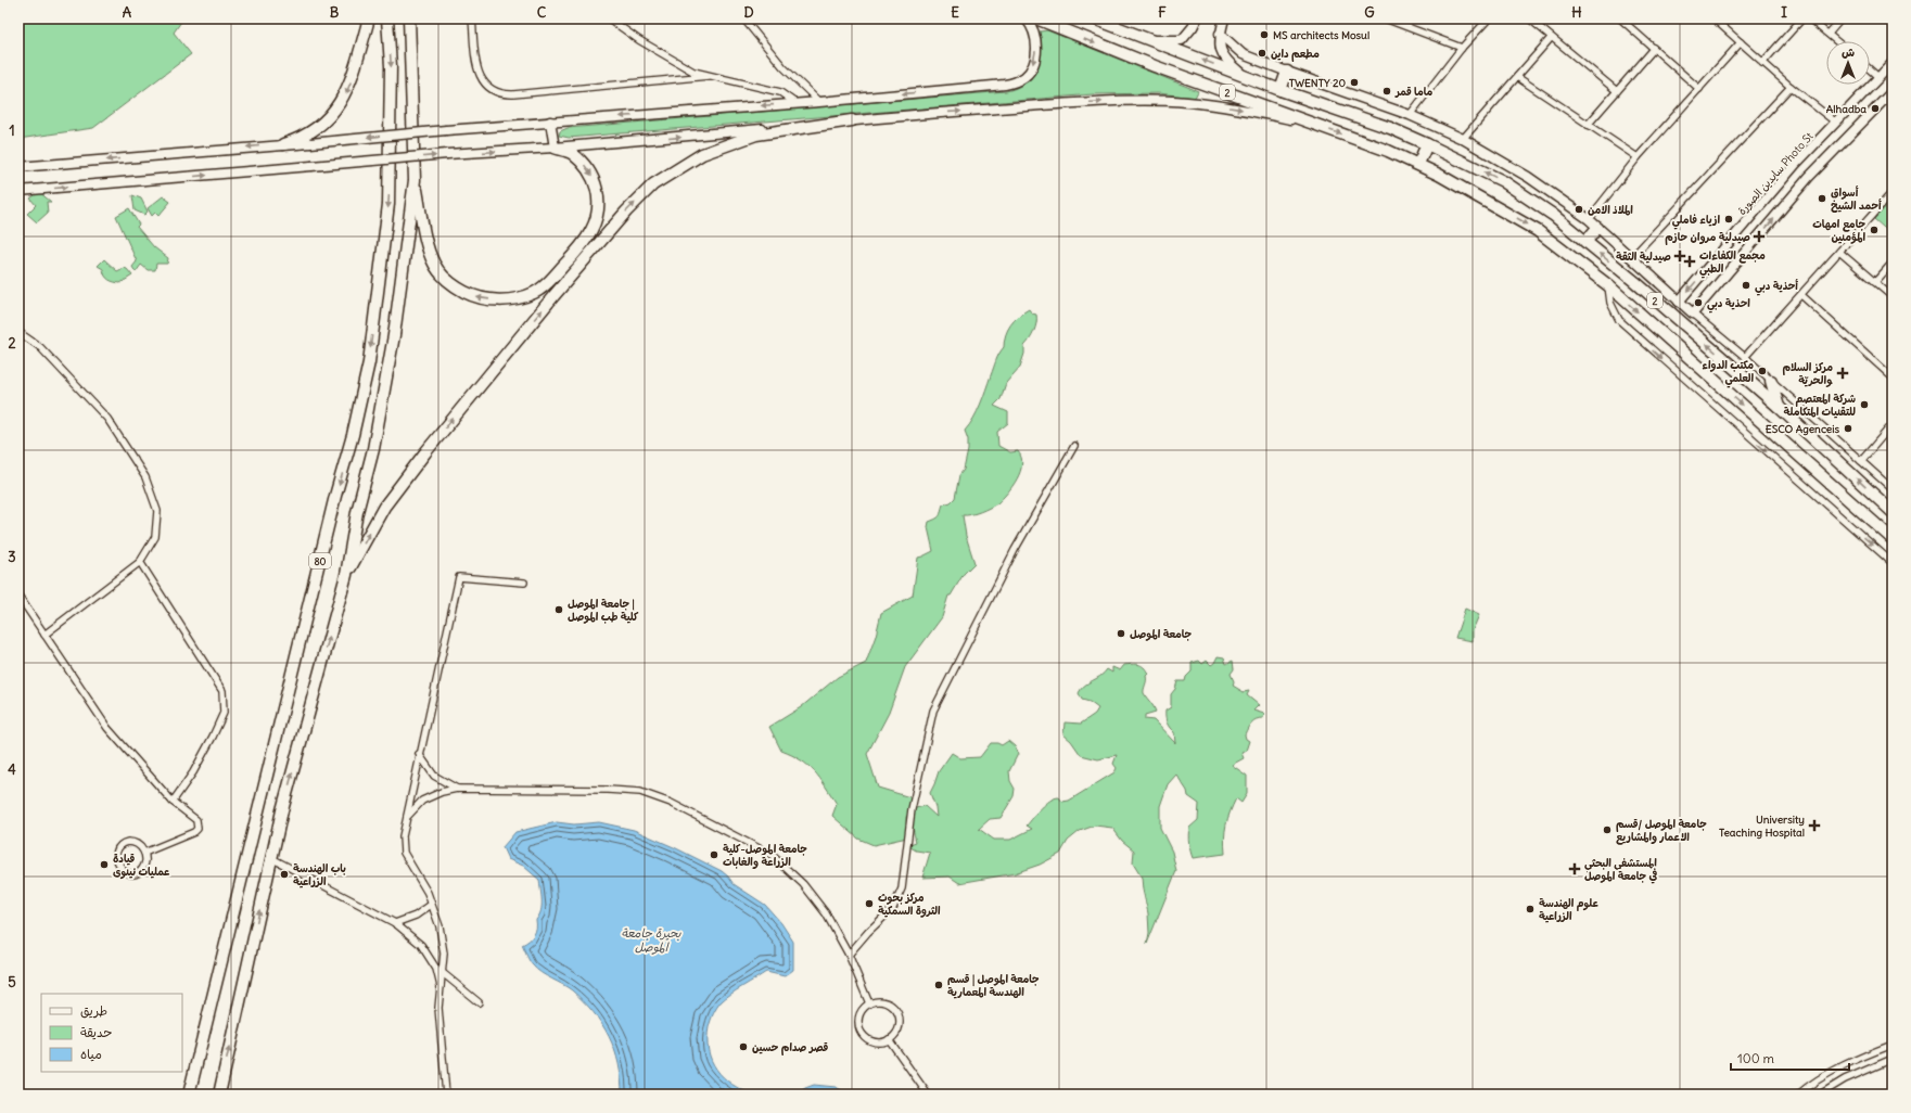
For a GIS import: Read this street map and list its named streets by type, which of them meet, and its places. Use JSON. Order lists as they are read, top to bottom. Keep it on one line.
{"streets":{"highway":["2","80"],"main road":["سايدين الصورة Photo St"]},"water":["بحيرة جامعة الموصل"],"places":{"other":["MS architects Mosul","مطعم داين","TWENTY 20","ماما قمر","Alhadba","أسواق أحمد الشيخ","الملاذ الامن","ازياء فاملي","جامع امهات المؤمنين","أحذية دبي","احذية دبي","مكتب الدواء العلمي","شركة المعتصم للتقنيات المتكاملة","ESCO Agenceis","جامعة الموصل | كلية طب الموصل","جامعة الموصل","جامعة الموصل /قسم الاعمار والمشاريع","جامعة الموصل-كلية الزراعة والغابات","قيادة عمليات نينوى","باب الهندسة الزراعية","مركز بحوث الثروة السمكية","علوم الهندسة الزراعية","جامعة الموصل | قسم الهندسة المعمارية","قصر صدام حسين"],"health":["صيدلية مروان حازم","صيدلية الثقة","مجمع الكفاءات الطبي","مركز السلام والحريّة","University Teaching Hospital","المستشفى البحثي في جامعة الموصل"]},"legend":["طريق","حديقة","مياه"],"scale_bar":"100 m","north":"top","grid":{"columns":["A","B","C","D","E","F","G","H","I"],"rows":["1","2","3","4","5"]}}
